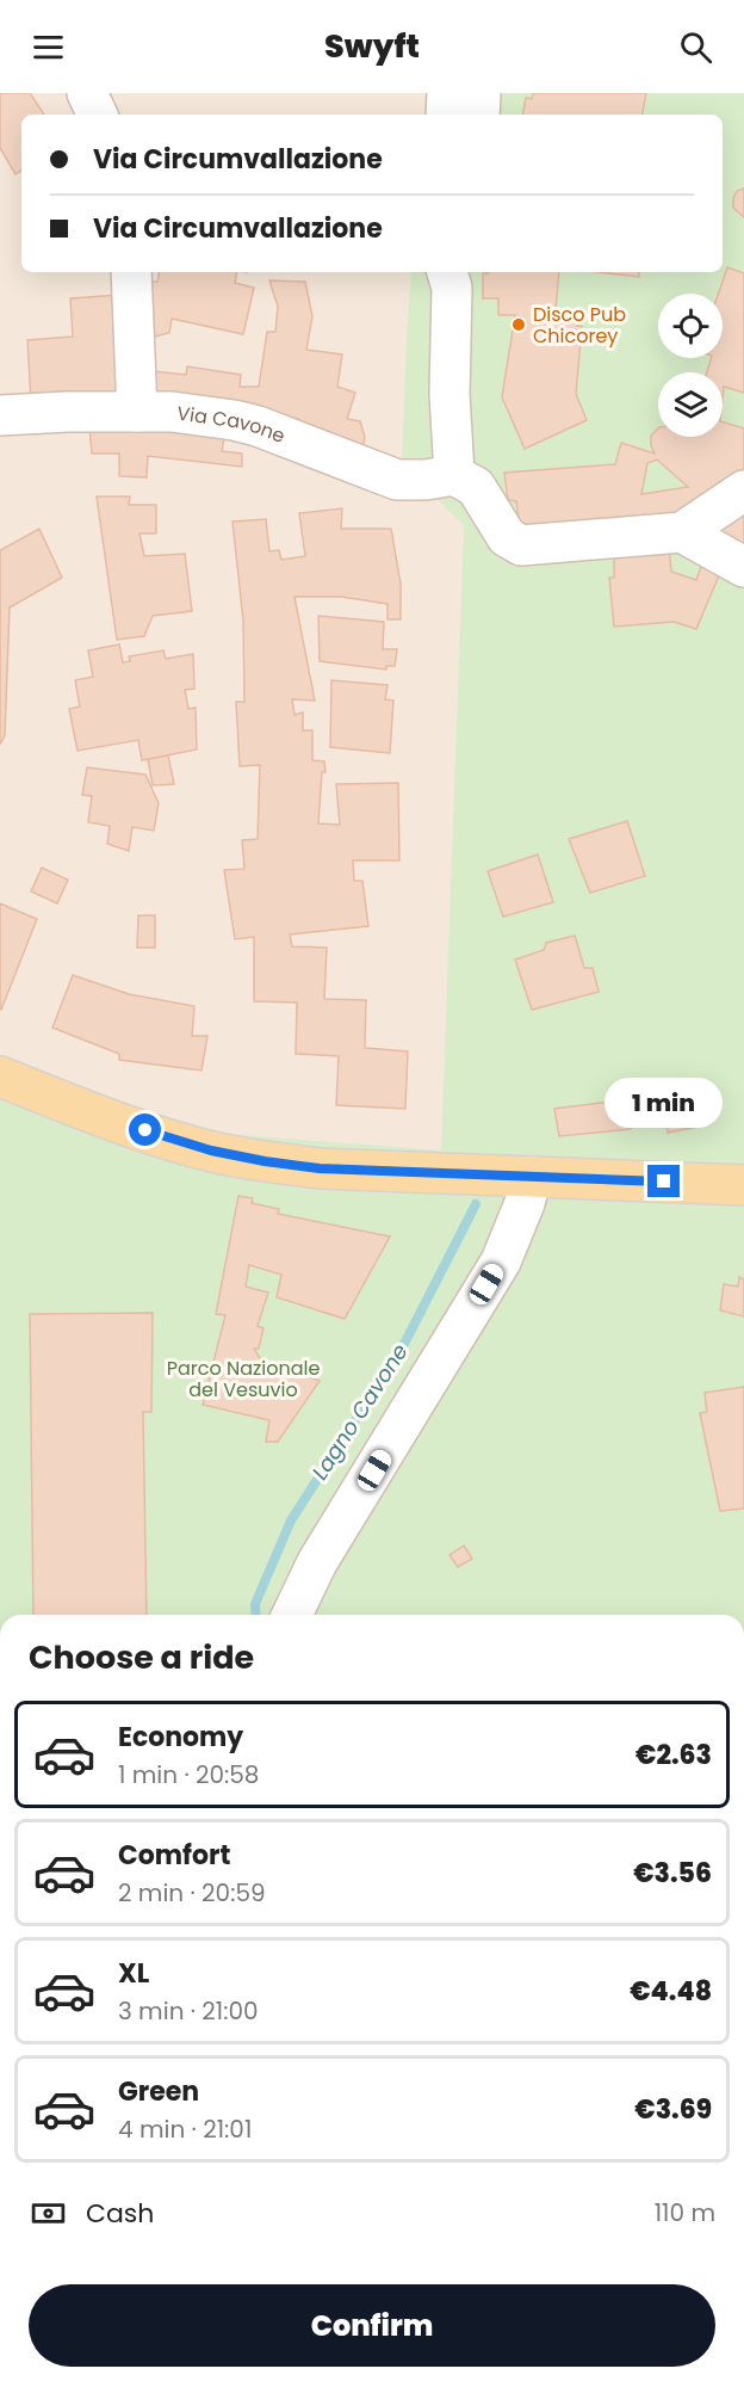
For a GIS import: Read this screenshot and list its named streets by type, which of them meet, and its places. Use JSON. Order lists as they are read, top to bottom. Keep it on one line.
{"streets":{"street":["Via Cavone"]},"water":["Lagno Cavone"],"parks":["Parco Nazionale del Vesuvio"],"places":["Disco Pub Chicorey"],"page":{"header":"Swyft","banner":["Via Circumvallazione","Via Circumvallazione"],"bubble":"1 min","heading":"Choose a ride","list":[{"name":"Economy","note":"1 min · 20:58","value":"€2.63"},{"name":"Comfort","note":"2 min · 20:59","value":"€3.56"},{"name":"XL","note":"3 min · 21:00","value":"€4.48"},{"name":"Green","note":"4 min · 21:01","value":"€3.69"}],"pay":["Cash","110 m"],"buttons":"Confirm"}}
